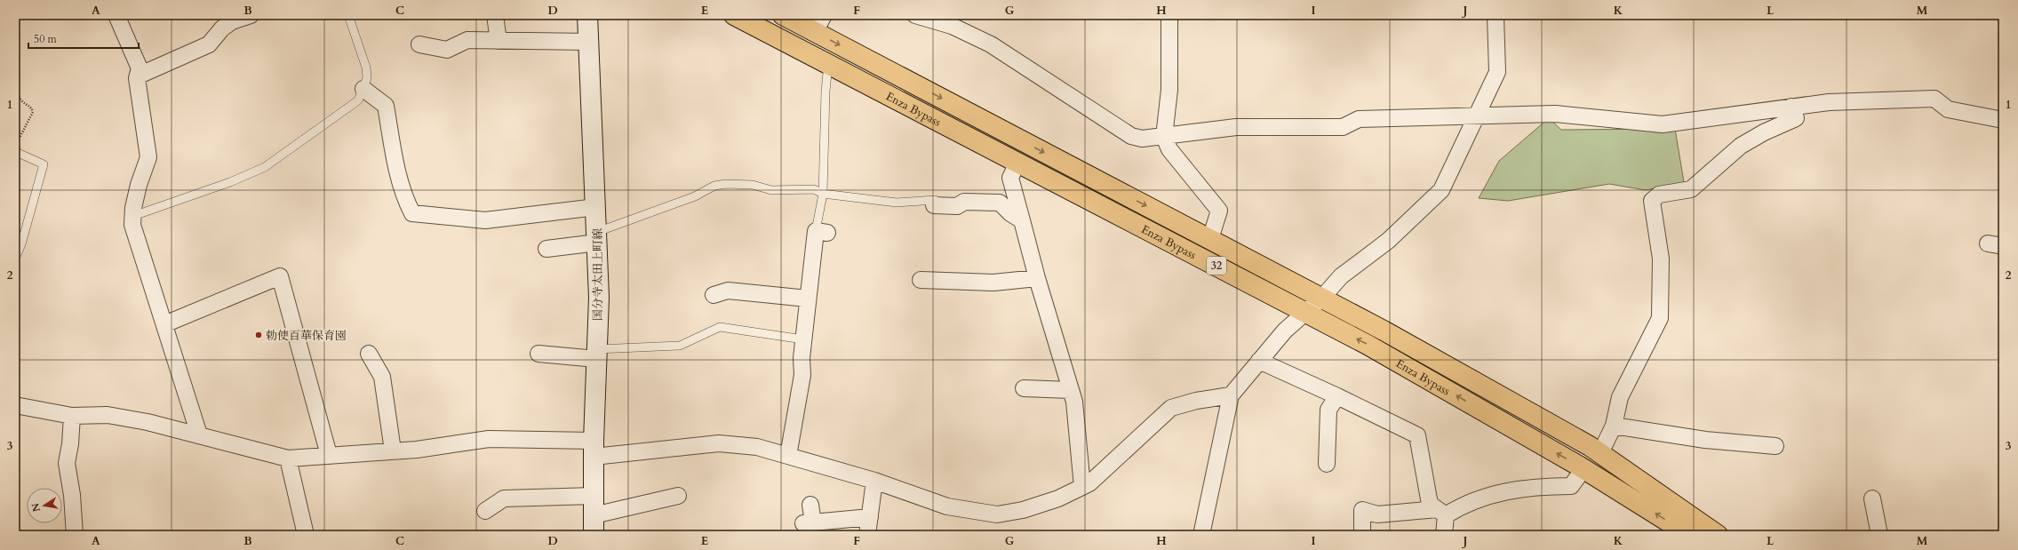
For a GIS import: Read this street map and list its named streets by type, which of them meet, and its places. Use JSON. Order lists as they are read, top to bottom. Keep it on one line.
{"streets":{"highway":["Enza Bypass","32"],"main road":["国分寺太田上町線"]},"places":["勅使百華保育園"],"scale_bar":"50 m","north":"left","grid":{"columns":["A","B","C","D","E","F","G","H","I","J","K","L","M"],"rows":["1","2","3"]}}
